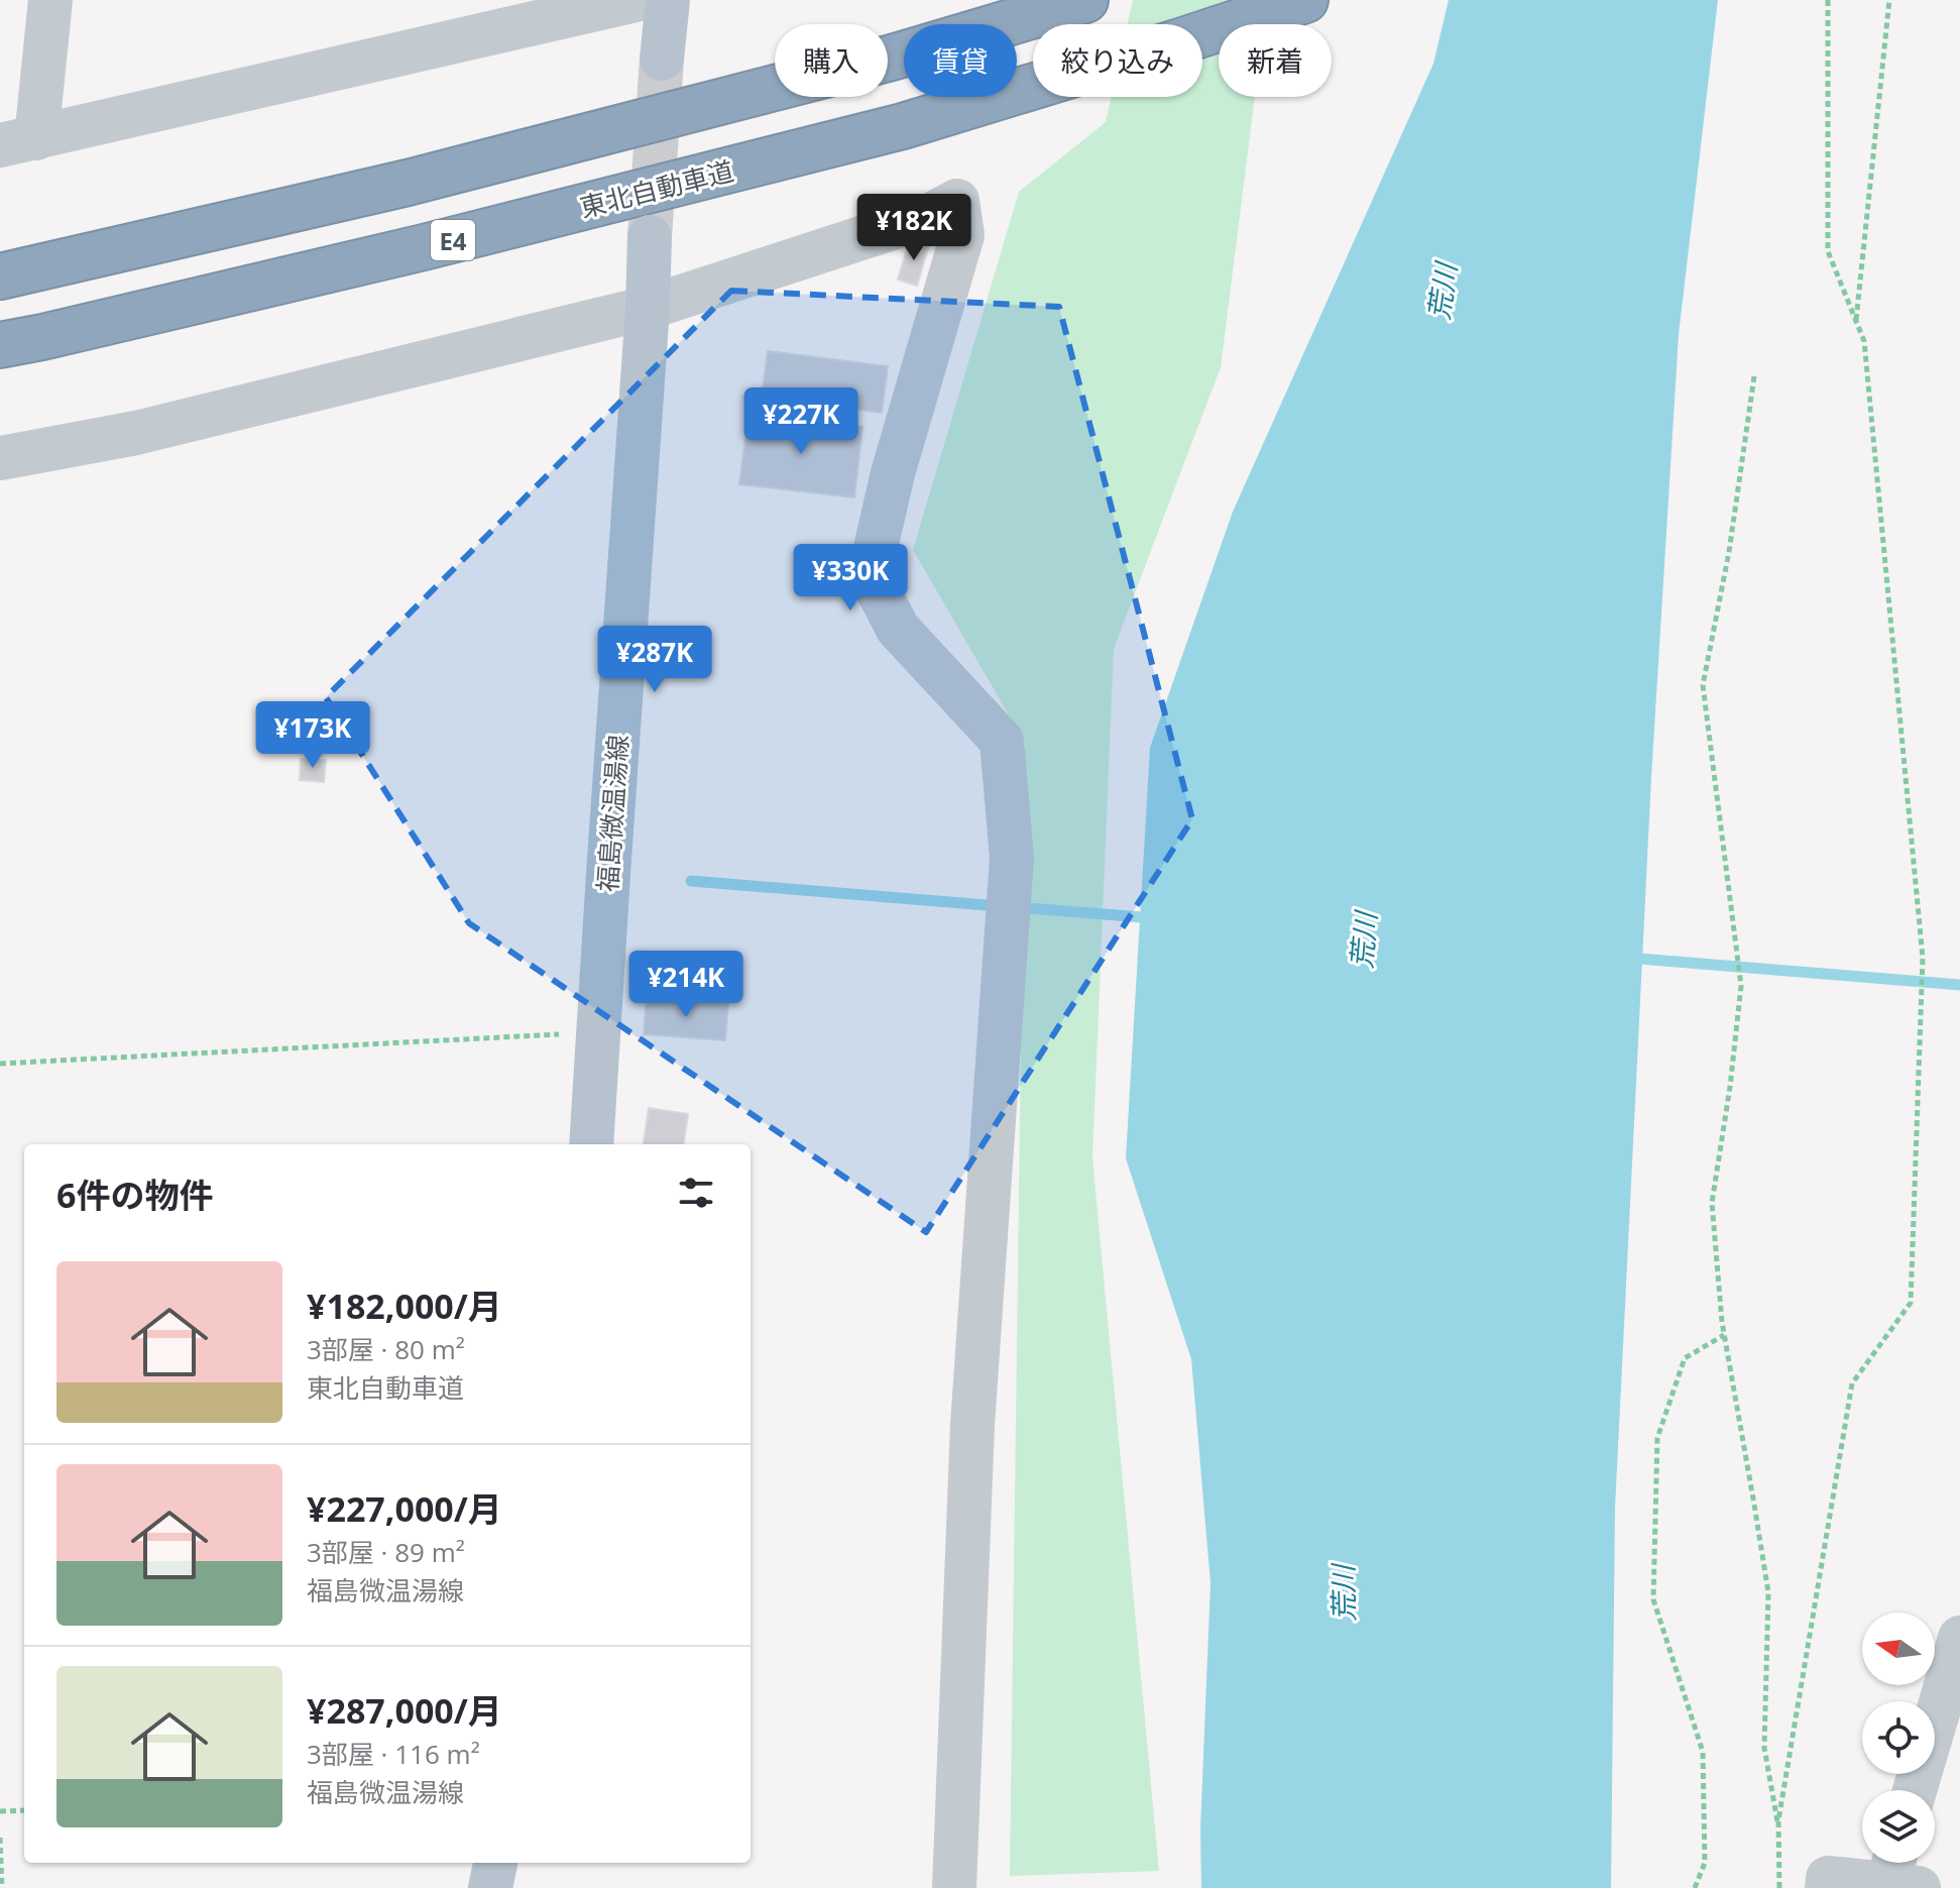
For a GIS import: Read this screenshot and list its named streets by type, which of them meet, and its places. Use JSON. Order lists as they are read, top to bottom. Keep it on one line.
{"streets":{"highway":["東北自動車道","E4"],"main road":["福島微温湯線"]},"water":["荒川"],"north":"left","page":{"chip":["購入","賃貸","絞り込み","新着"],"price":["¥182K","¥227K","¥330K","¥287K","¥173K","¥214K"],"heading":"6件の物件","list":[{"name":"¥182,000/月","note":"3部屋 · 80 m² · 東北自動車道"},{"name":"¥227,000/月","note":"3部屋 · 89 m² · 福島微温湯線"},{"name":"¥287,000/月","note":"3部屋 · 116 m² · 福島微温湯線"}]}}
